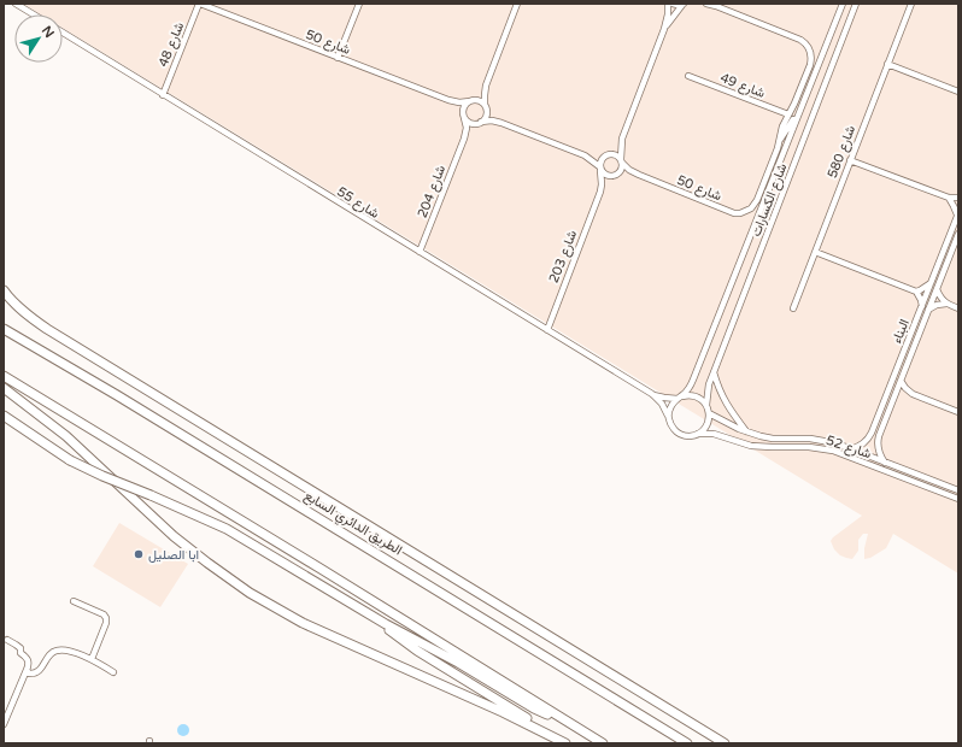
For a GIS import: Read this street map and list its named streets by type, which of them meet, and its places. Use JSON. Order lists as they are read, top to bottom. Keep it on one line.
{"streets":{"highway":["الطريق الدائري السابع"],"street":["شارع 50","شارع 48","شارع 49","شارع 580","شارع 204","شارع الكسارات","شارع 55","شارع 203","البناء","شارع 52"]},"crossings":[["شارع 50","شارع 48"],["شارع 50","شارع 204"],["شارع 50","شارع الكسارات"],["شارع 50","شارع 203"],["شارع 48","شارع 55"],["شارع 49","شارع الكسارات"],["شارع 204","شارع 55"],["شارع الكسارات","شارع 55"],["شارع الكسارات","شارع 52"],["شارع 55","شارع 203"],["شارع 55","شارع 52"],["البناء","شارع 52"]],"places":["ابا الصليل"],"north":"top right"}
